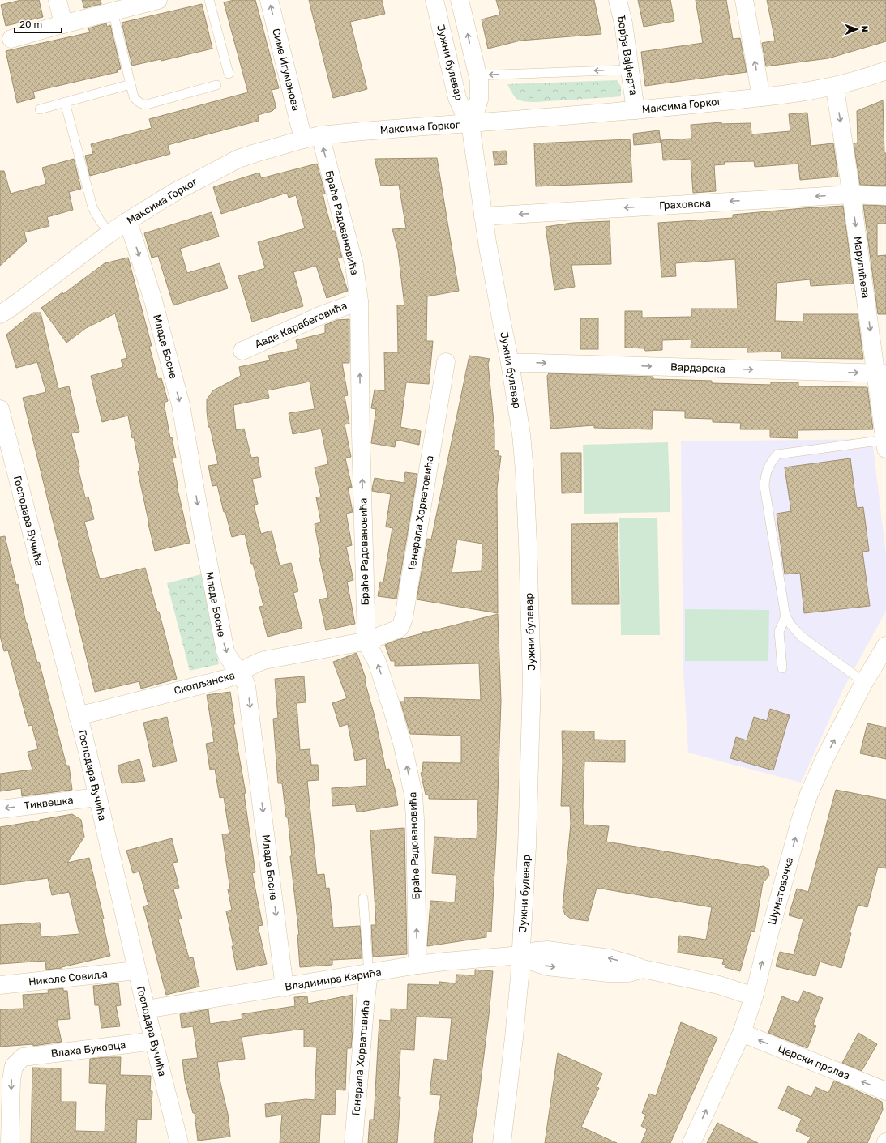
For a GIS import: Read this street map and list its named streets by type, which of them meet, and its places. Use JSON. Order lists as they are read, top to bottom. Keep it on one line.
{"streets":{"street":["Ђорђа Вајферта","Јужни булевар","Симе Игуманова","Максима Горког","Граховска","Браће Радовановића","Марулићева","Авде Карабеговића","Младе Босне","Вардарска","Генерала Хорватовића","Господара Вучића","Скопљанска","Тиквешка","Шуматовачка","Николе Совиља","Владимира Карића","Влаха Буковца","Церски пролаз"]},"crossings":[["Ђорђа Вајферта","Максима Горког"],["Јужни булевар","Максима Горког"],["Јужни булевар","Граховска"],["Јужни булевар","Вардарска"],["Јужни булевар","Владимира Карића"],["Симе Игуманова","Максима Горког"],["Симе Игуманова","Браће Радовановића"],["Максима Горког","Браће Радовановића"],["Максима Горког","Марулићева"],["Максима Горког","Младе Босне"],["Граховска","Марулићева"],["Браће Радовановића","Авде Карабеговића"],["Браће Радовановића","Генерала Хорватовића"],["Браће Радовановића","Скопљанска"],["Браће Радовановића","Владимира Карића"],["Марулићева","Вардарска"],["Младе Босне","Скопљанска"],["Младе Босне","Владимира Карића"],["Генерала Хорватовића","Скопљанска"],["Генерала Хорватовића","Владимира Карића"],["Господара Вучића","Скопљанска"],["Господара Вучића","Тиквешка"],["Господара Вучића","Николе Совиља"],["Господара Вучића","Владимира Карића"],["Господара Вучића","Влаха Буковца"],["Шуматовачка","Церски пролаз"]],"one_way":["Симе Игуманова","Граховска","Браће Радовановића","Марулићева","Младе Босне","Вардарска","Тиквешка","Шуматовачка","Церски пролаз"],"scale_bar":"20 m","north":"right"}
